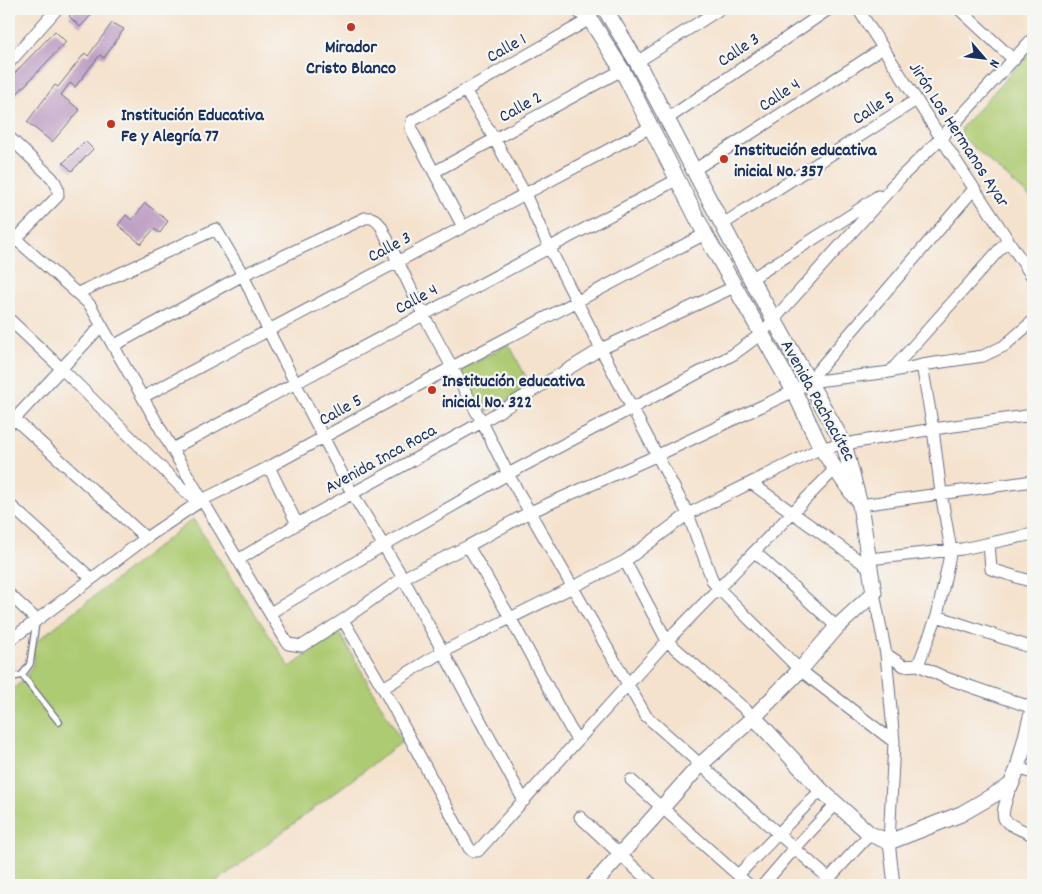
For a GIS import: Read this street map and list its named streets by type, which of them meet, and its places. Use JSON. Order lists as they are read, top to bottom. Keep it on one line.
{"streets":{"street":["Calle 1","Calle 3","Calle 4","Calle 2","Calle 5","Jirón Los Hermanos Ayar","Avenida Pachacútec","Avenida Inca Roca"]},"crossings":[["Calle 1","Calle 2"],["Calle 1","Avenida Pachacútec"],["Calle 3","Avenida Pachacútec"],["Calle 4","Jirón Los Hermanos Ayar"],["Calle 4","Avenida Pachacútec"],["Calle 2","Avenida Pachacútec"],["Calle 5","Jirón Los Hermanos Ayar"],["Calle 5","Avenida Pachacútec"],["Avenida Pachacútec","Avenida Inca Roca"]],"places":["Mirador Cristo Blanco","Institución Educativa Fe y Alegría 77","Institución educativa inicial No. 357","Institución educativa inicial No. 322"],"north":"bottom right"}
